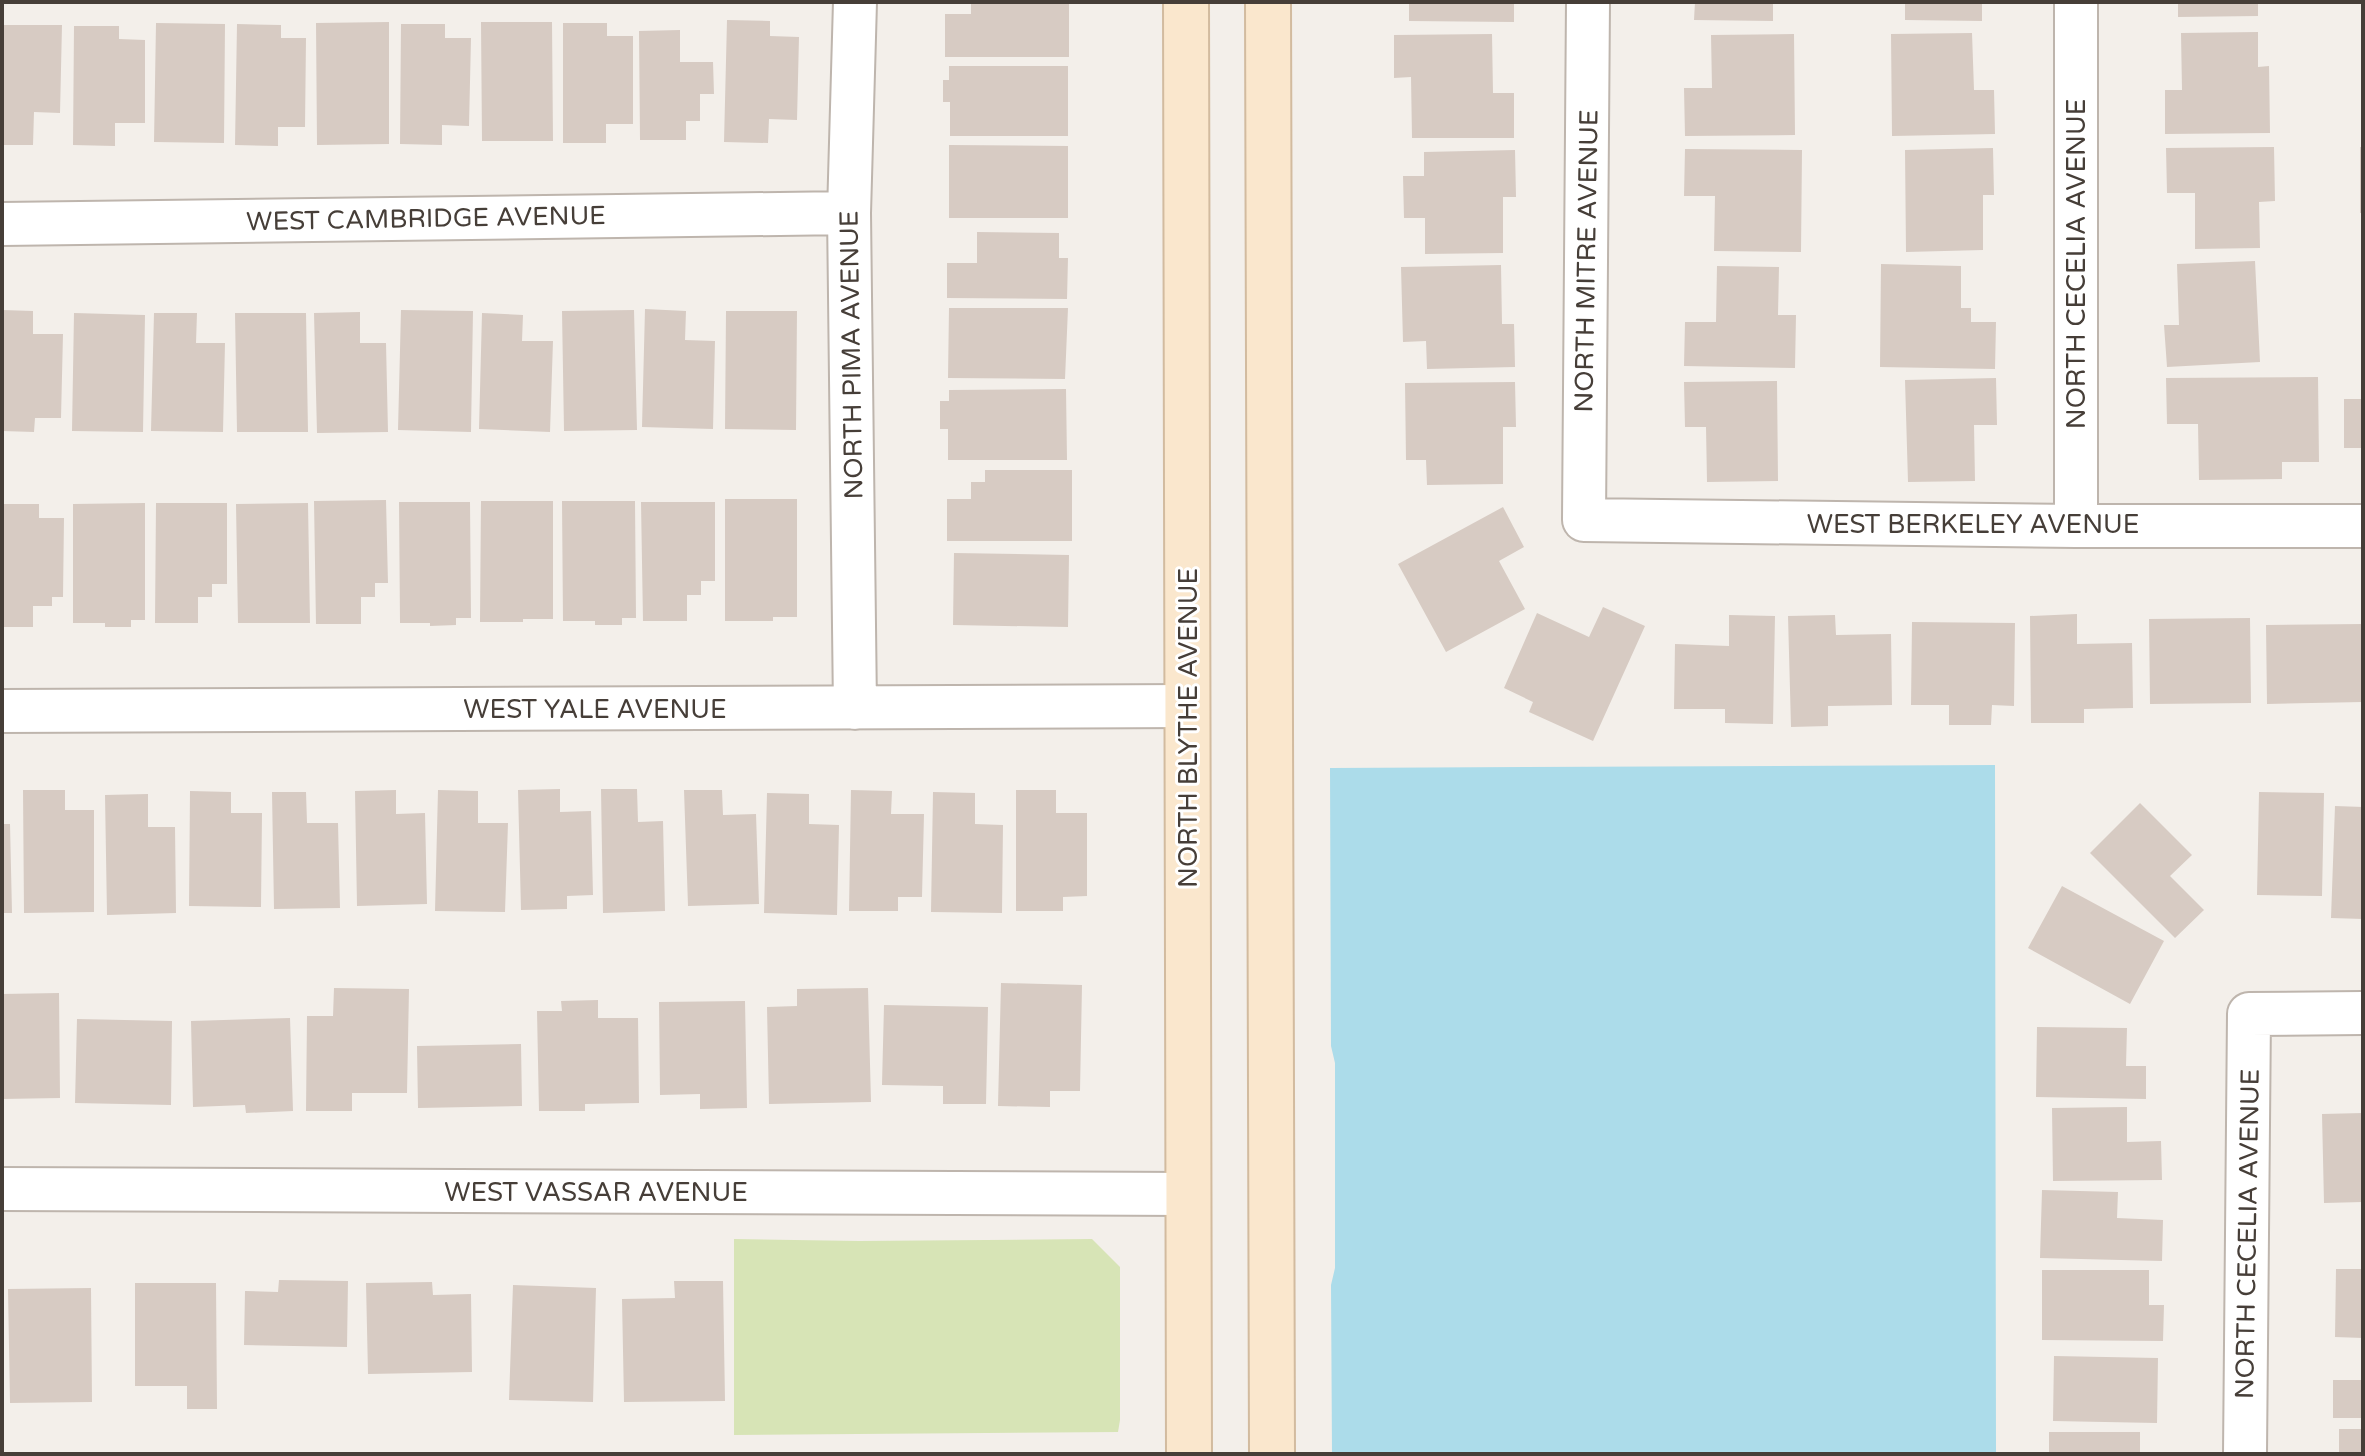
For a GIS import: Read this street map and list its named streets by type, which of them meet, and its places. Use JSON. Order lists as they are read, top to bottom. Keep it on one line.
{"streets":{"street":["WEST CAMBRIDGE AVENUE","NORTH MITRE AVENUE","NORTH CECELIA AVENUE","NORTH PIMA AVENUE","WEST BERKELEY AVENUE","WEST YALE AVENUE","NORTH BLYTHE AVENUE","WEST VASSAR AVENUE"]},"crossings":[["WEST CAMBRIDGE AVENUE","NORTH PIMA AVENUE"],["NORTH MITRE AVENUE","WEST BERKELEY AVENUE"],["NORTH CECELIA AVENUE","WEST BERKELEY AVENUE"],["NORTH PIMA AVENUE","WEST YALE AVENUE"],["WEST YALE AVENUE","NORTH BLYTHE AVENUE"],["NORTH BLYTHE AVENUE","WEST VASSAR AVENUE"]]}
